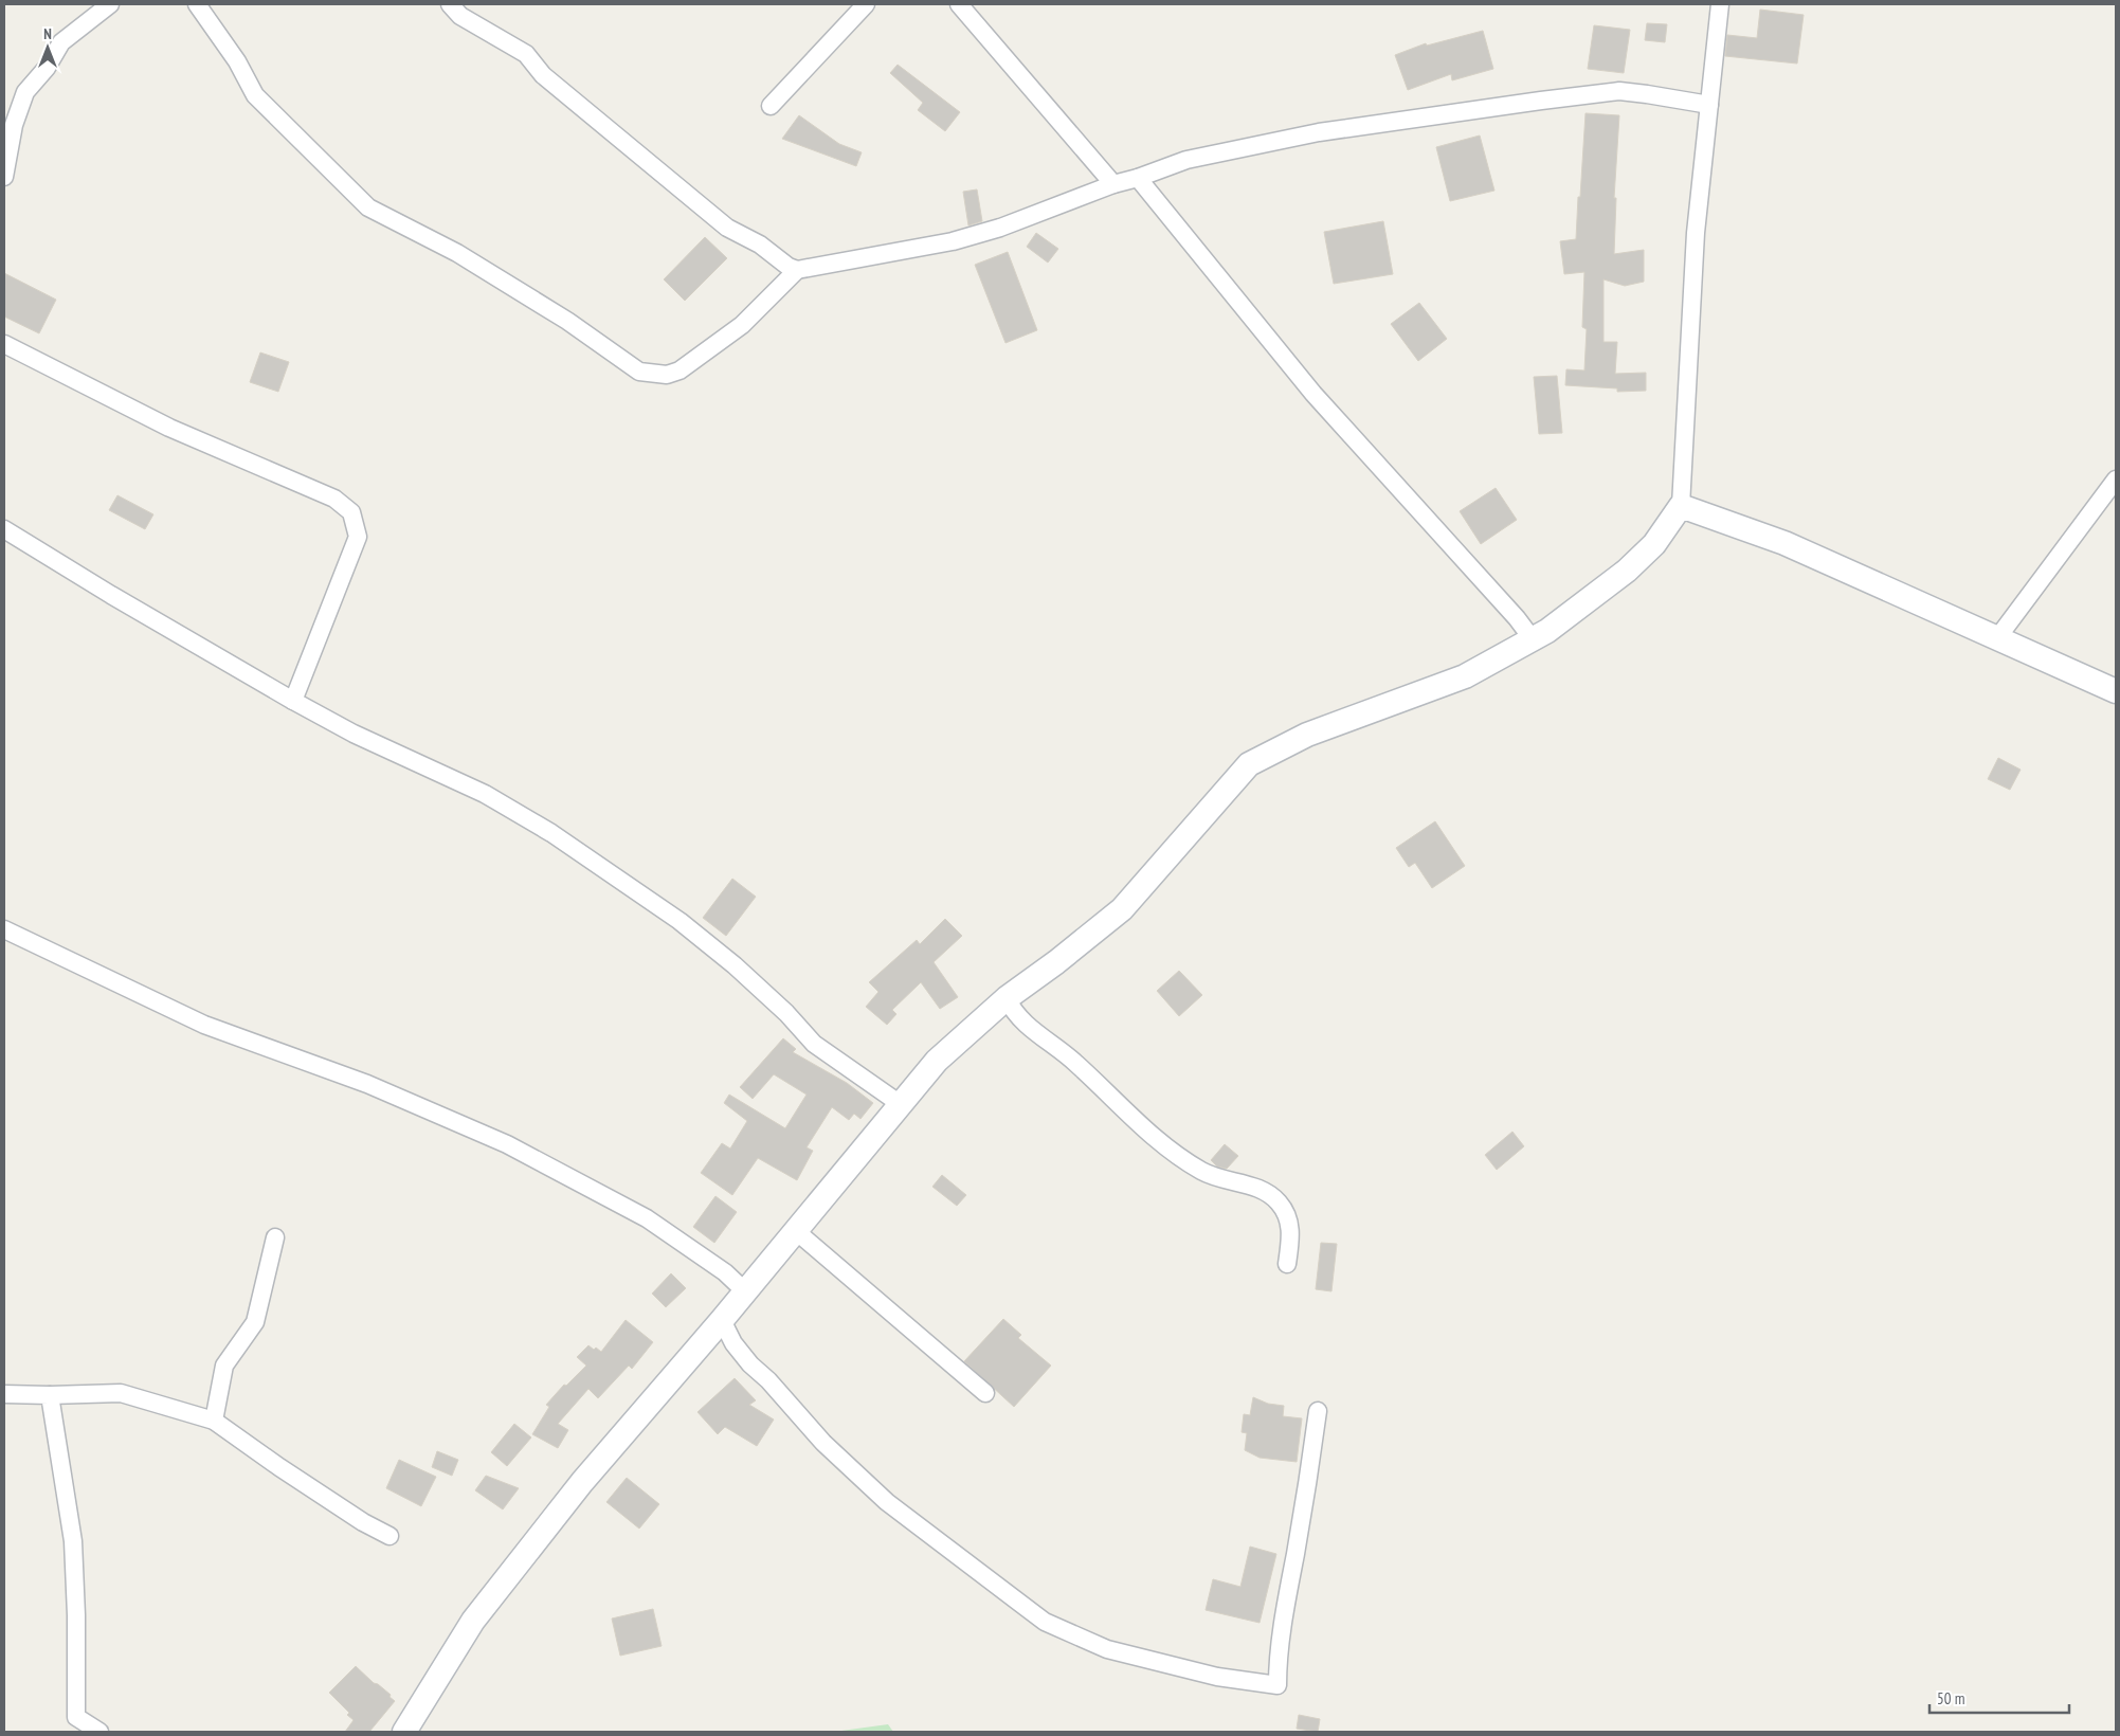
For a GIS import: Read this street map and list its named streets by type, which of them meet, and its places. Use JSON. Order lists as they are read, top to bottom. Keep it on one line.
{"scale_bar":"50 m","north":"top"}
